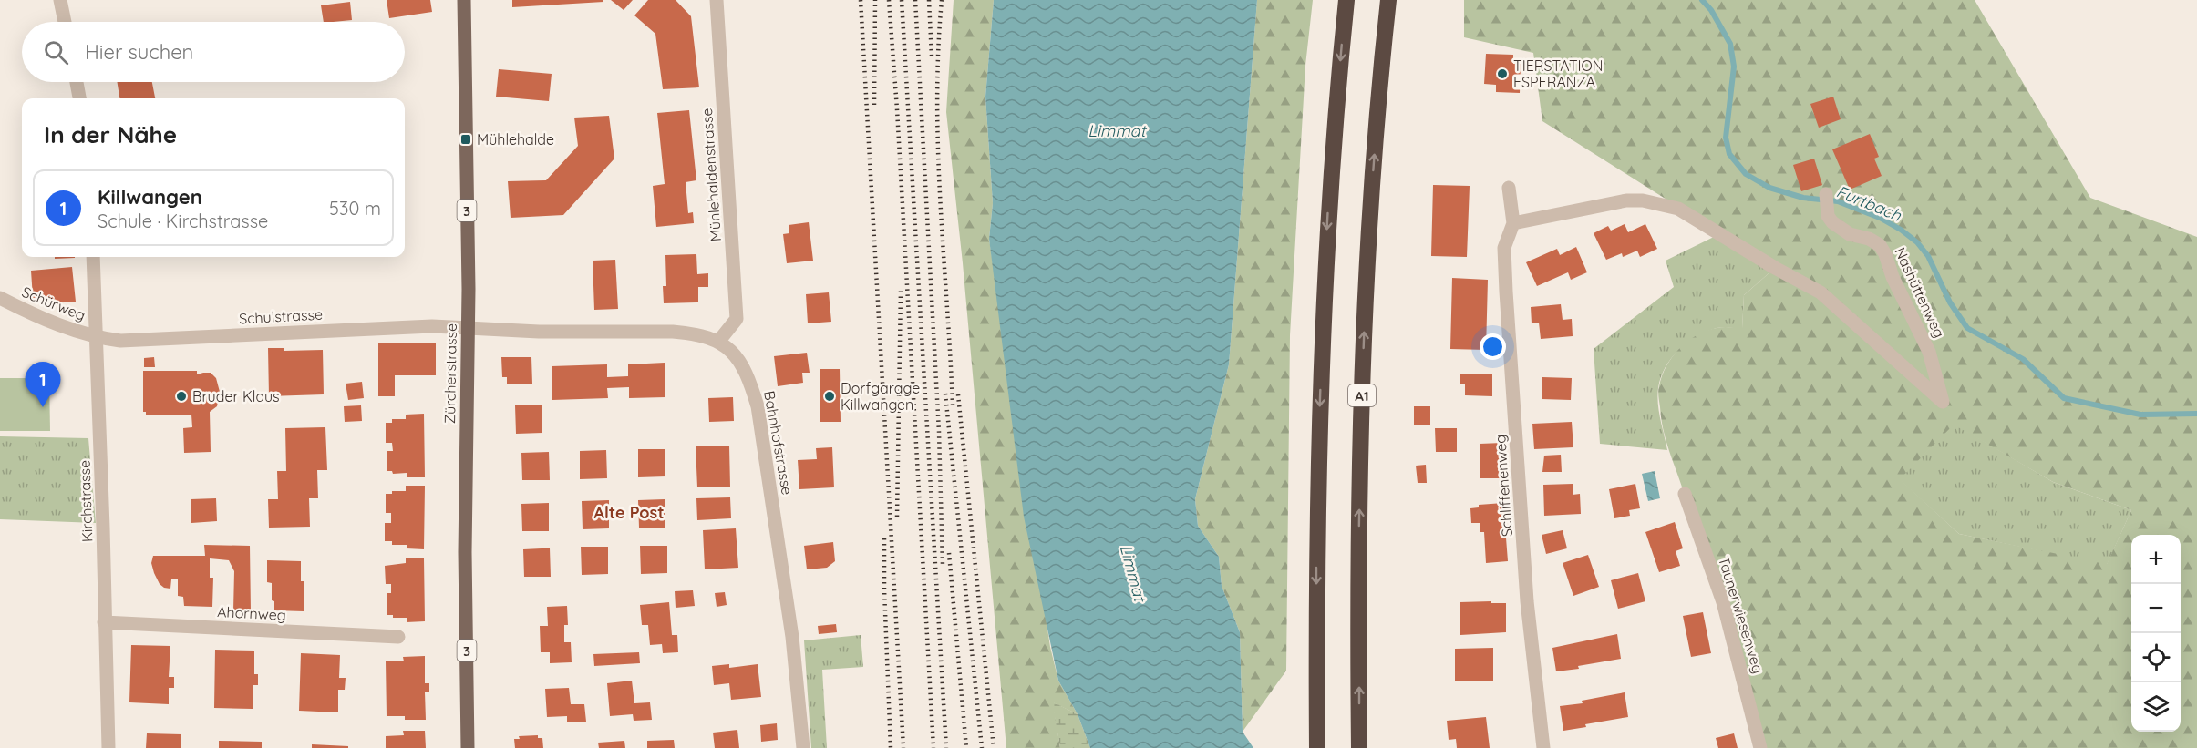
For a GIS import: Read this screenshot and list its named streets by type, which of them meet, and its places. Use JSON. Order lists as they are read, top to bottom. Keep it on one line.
{"streets":{"highway":["A1"],"main road":["3","Zürcherstrasse"],"street":["Mühlehaldenstrasse","Nashüttenweg","Schürweg","Schulstrasse","Bahnhofstrasse","Schliffenenweg","Kirchstrasse","Ahornweg","Taunerwiesenweg"]},"crossings":[["Mühlehaldenstrasse","Bahnhofstrasse"],["Nashüttenweg","Schliffenenweg"],["Schürweg","Schulstrasse"],["Schürweg","Kirchstrasse"],["Schulstrasse","Zürcherstrasse"],["Schulstrasse","Bahnhofstrasse"],["Schulstrasse","Kirchstrasse"],["Zürcherstrasse","Bahnhofstrasse"],["Kirchstrasse","Ahornweg"]],"districts":["Alte Post"],"water":["Limmat","Furtbach"],"places":{"other":["TIERSTATION ESPERANZA","Bruder Klaus","Dorfgarage Killwangen"],"transit":["Mühlehalde"]},"page":{"search":"Hier suchen","heading":"In der Nähe","list":[{"mark":"1","name":"Killwangen","note":"Schule · Kirchstrasse","value":"530 m"}],"pins":"1","map_buttons":["+","−"]}}
